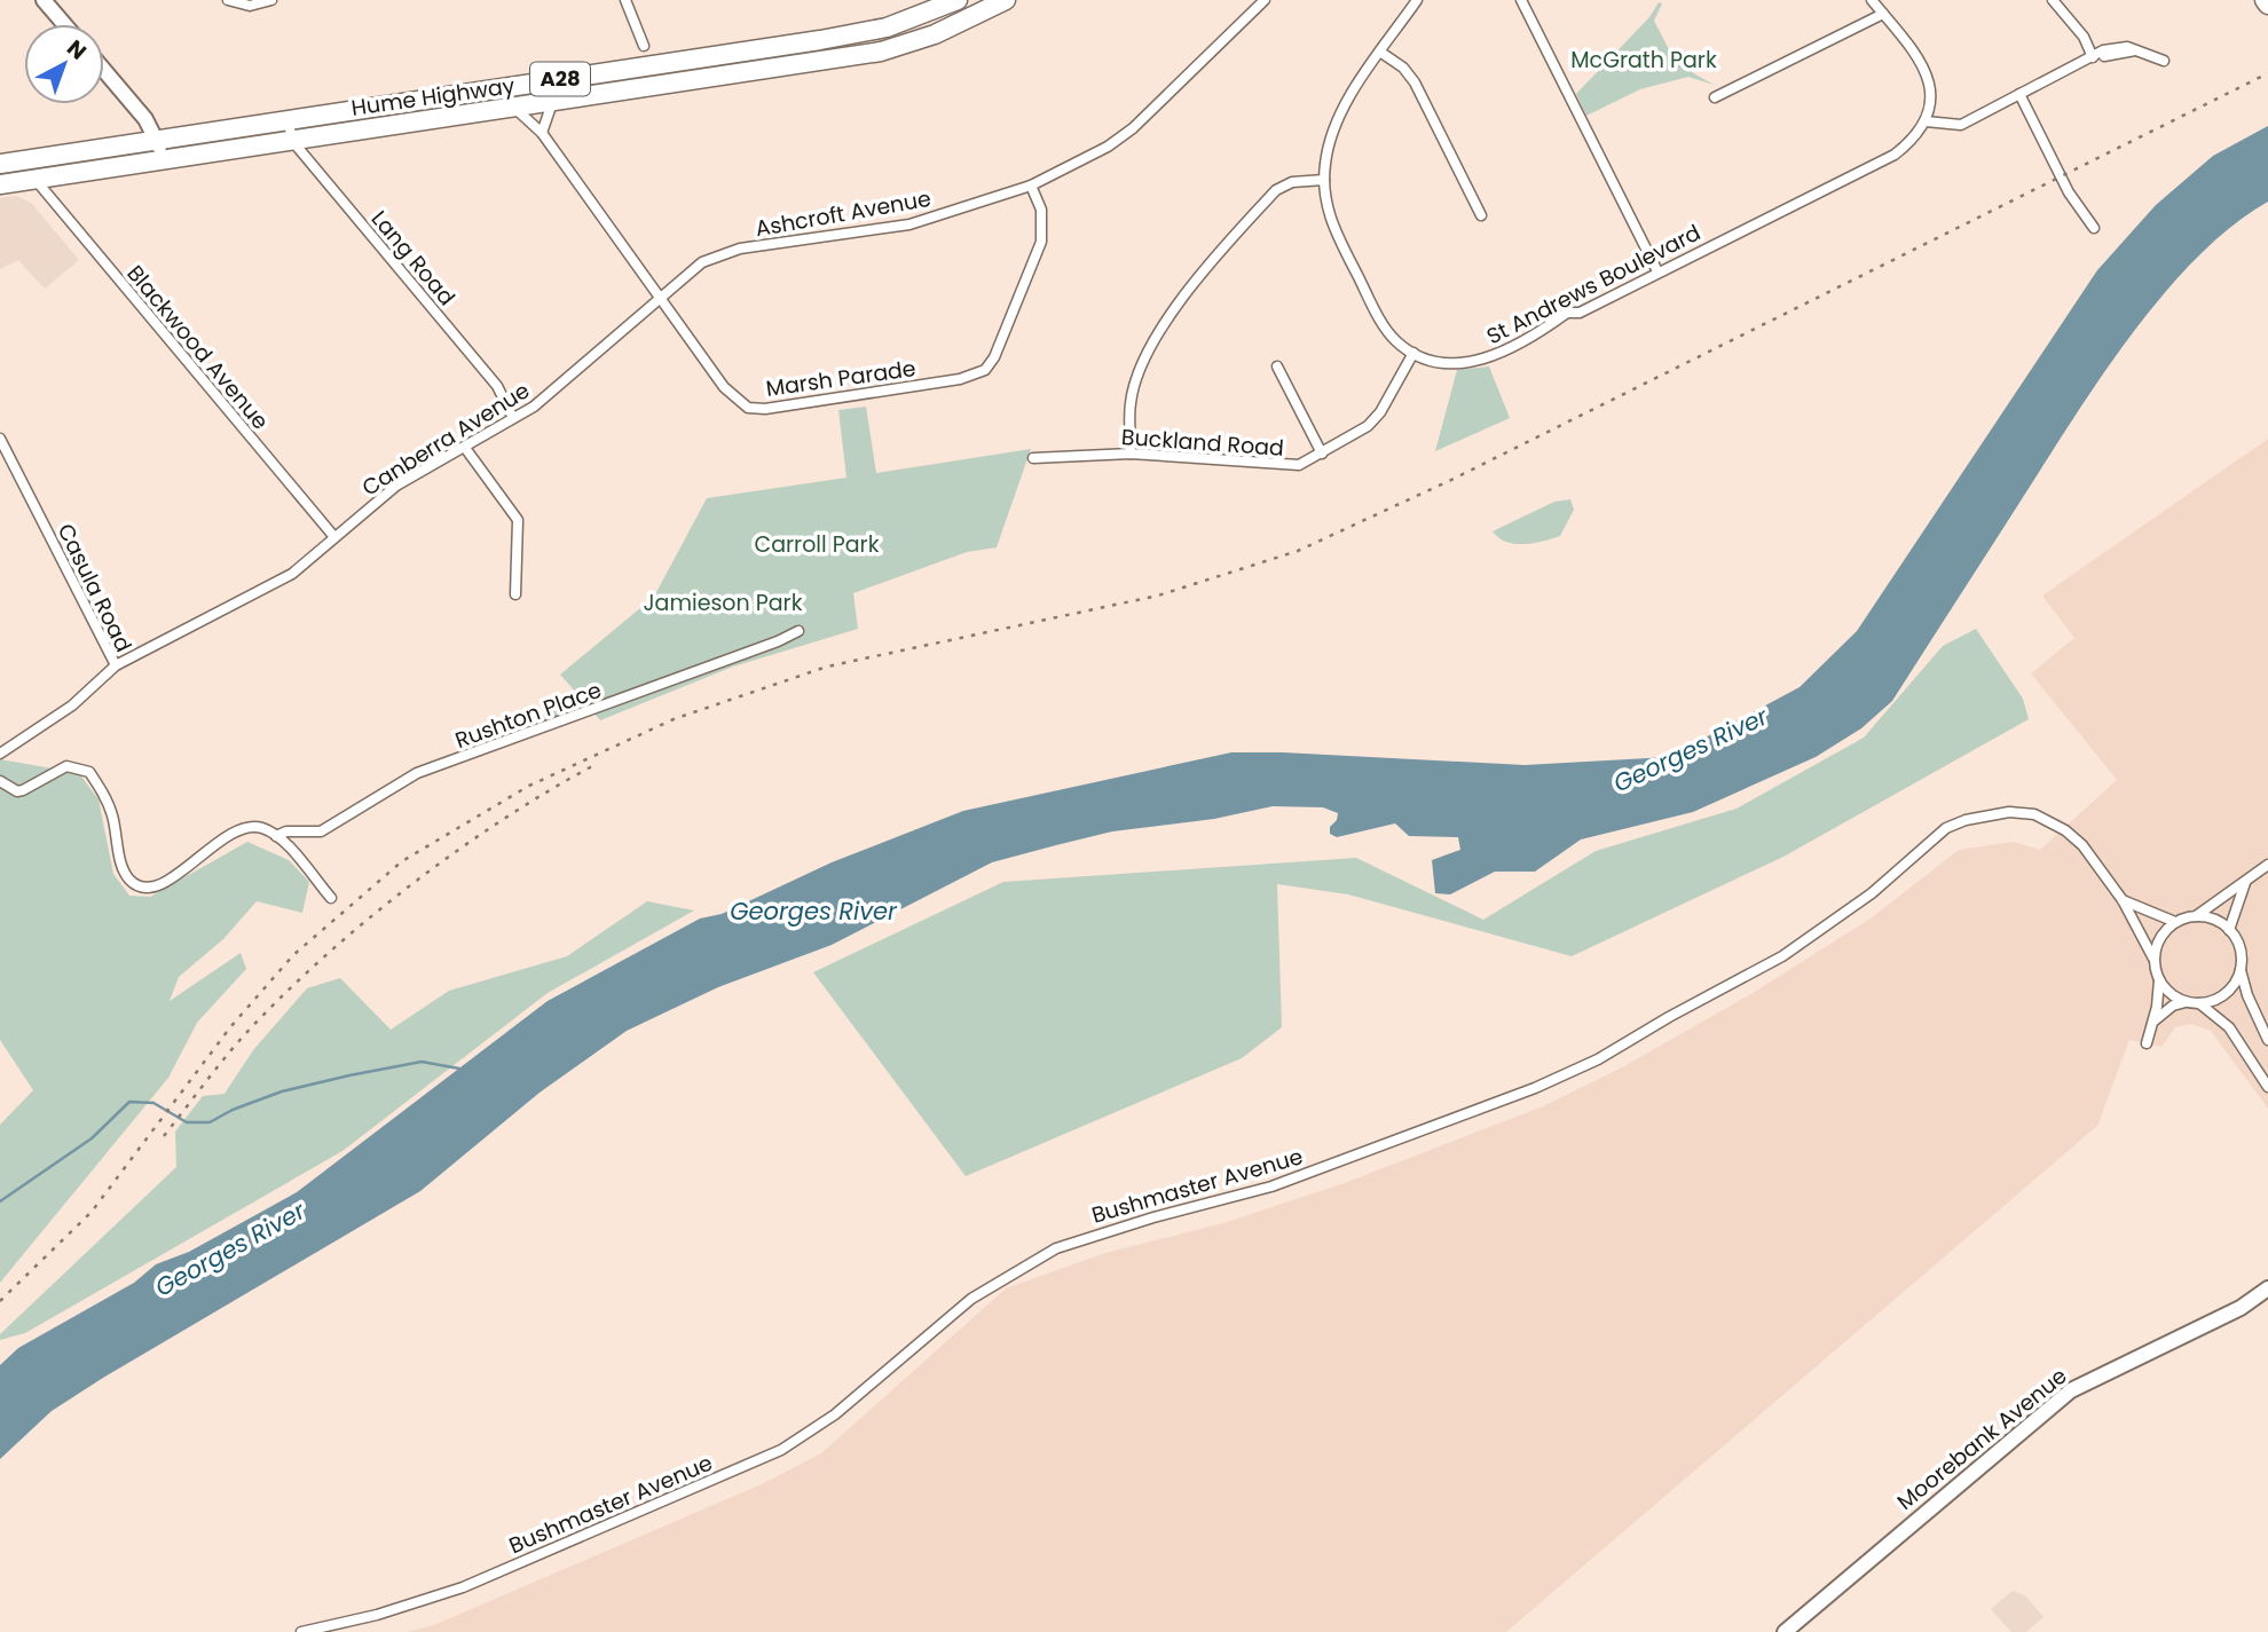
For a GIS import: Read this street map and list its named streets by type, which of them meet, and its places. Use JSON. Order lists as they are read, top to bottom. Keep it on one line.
{"streets":{"highway":["A28","Hume Highway"],"main road":["Moorebank Avenue"],"street":["Ashcroft Avenue","Lang Road","St Andrews Boulevard","Blackwood Avenue","Marsh Parade","Canberra Avenue","Buckland Road","Casula Road","Rushton Place","Bushmaster Avenue"]},"crossings":[["Hume Highway","Lang Road"],["Hume Highway","Blackwood Avenue"],["Hume Highway","Marsh Parade"],["Ashcroft Avenue","Marsh Parade"],["Ashcroft Avenue","Canberra Avenue"],["Lang Road","Canberra Avenue"],["St Andrews Boulevard","Buckland Road"],["Blackwood Avenue","Canberra Avenue"],["Marsh Parade","Canberra Avenue"],["Canberra Avenue","Casula Road"]],"water":["Georges River"],"parks":["McGrath Park","Carroll Park","Jamieson Park"],"north":"top right"}
